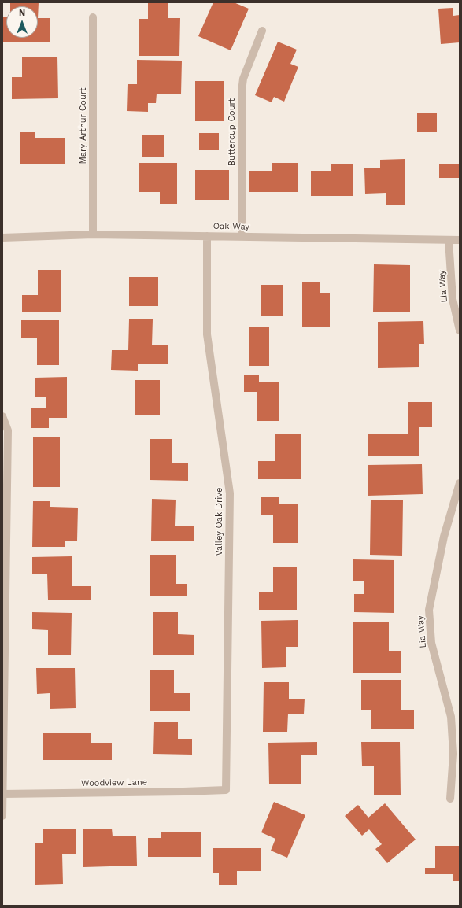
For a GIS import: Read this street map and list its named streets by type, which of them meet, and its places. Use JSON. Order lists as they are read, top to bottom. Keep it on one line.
{"streets":{"street":["Mary Arthur Court","Buttercup Court","Oak Way","Lia Way","Valley Oak Drive","Woodview Lane"]},"crossings":[["Mary Arthur Court","Oak Way"],["Buttercup Court","Oak Way"],["Oak Way","Lia Way"],["Oak Way","Valley Oak Drive"],["Valley Oak Drive","Woodview Lane"]],"north":"top"}
